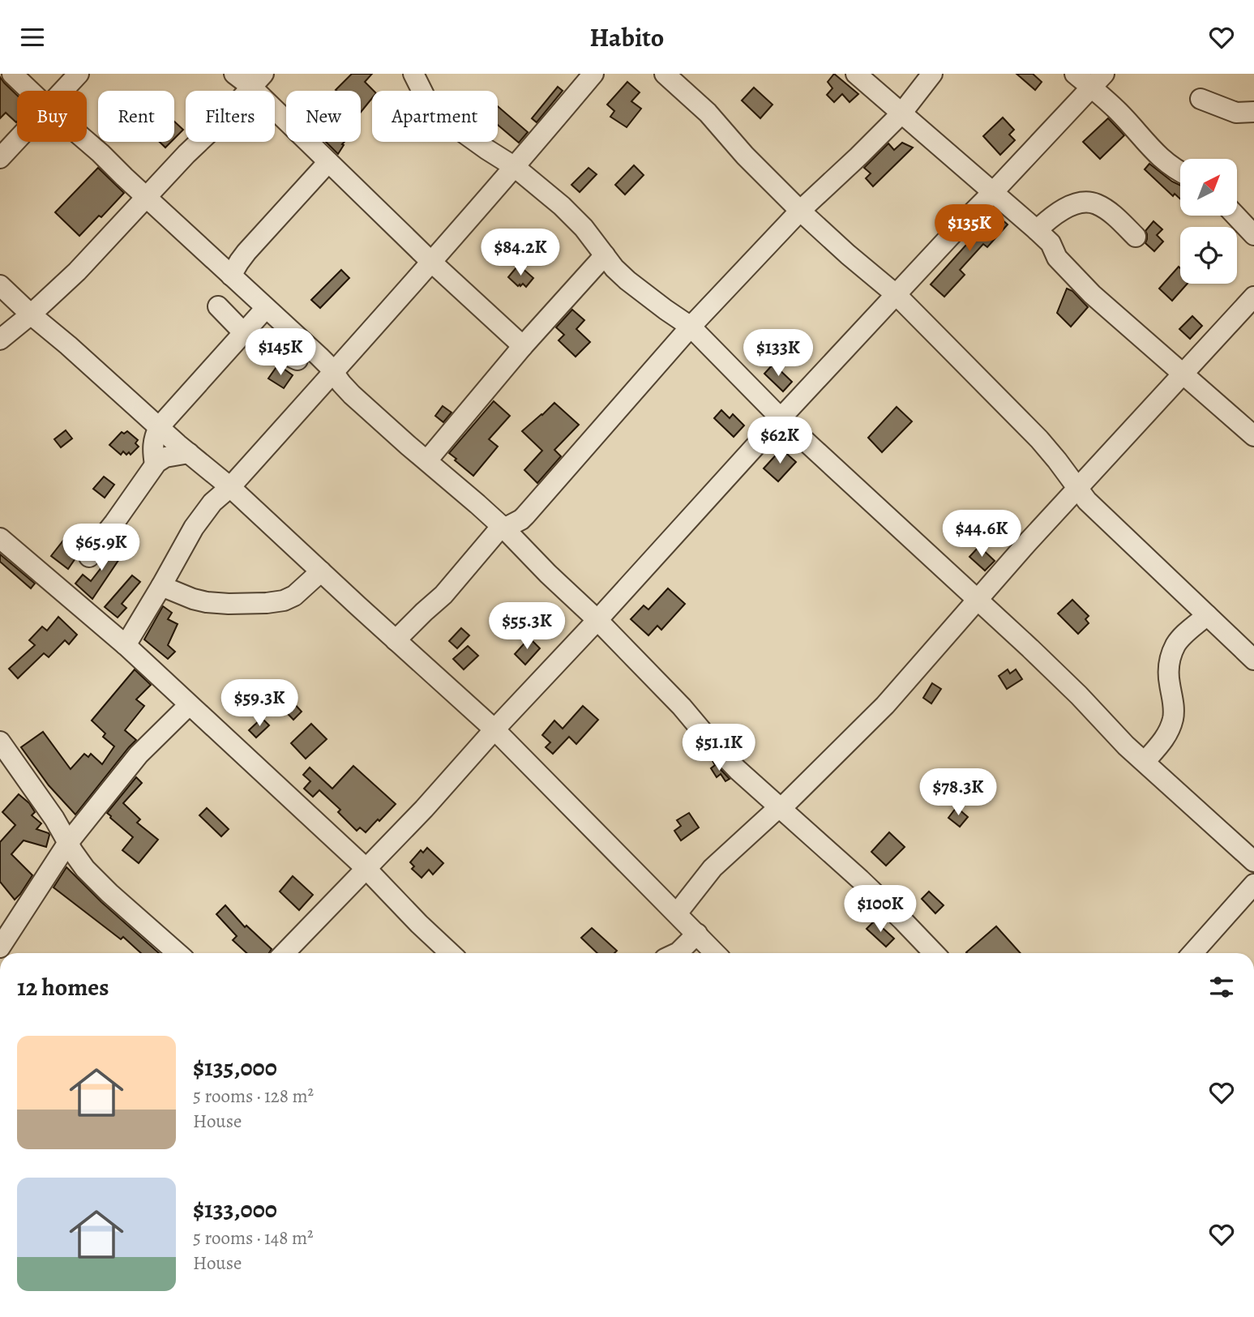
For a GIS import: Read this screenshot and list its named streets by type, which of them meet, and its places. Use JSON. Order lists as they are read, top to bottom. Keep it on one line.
{"north":"top right","page":{"header":"Habito","chip":["Buy","Rent","Filters","New","Apartment"],"price":["$135K","$84.2K","$145K","$133K","$62K","$44.6K","$65.9K","$55.3K","$59.3K","$51.1K","$78.3K","$100K"],"heading":"12 homes","list":[{"name":"$135,000","note":"5 rooms · 128 m² · House"},{"name":"$133,000","note":"5 rooms · 148 m² · House"}]}}
